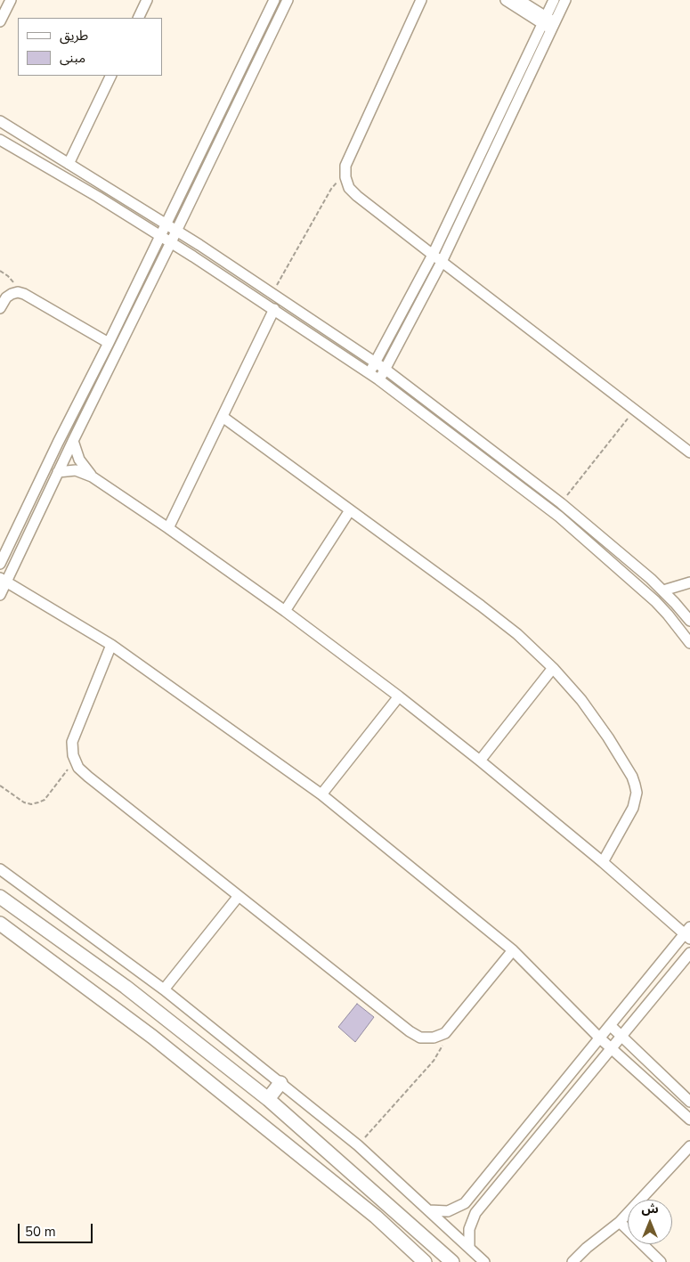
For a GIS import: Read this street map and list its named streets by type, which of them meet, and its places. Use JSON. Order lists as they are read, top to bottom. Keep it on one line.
{"legend":["طريق","مبنى"],"scale_bar":"50 m","north":"top"}
